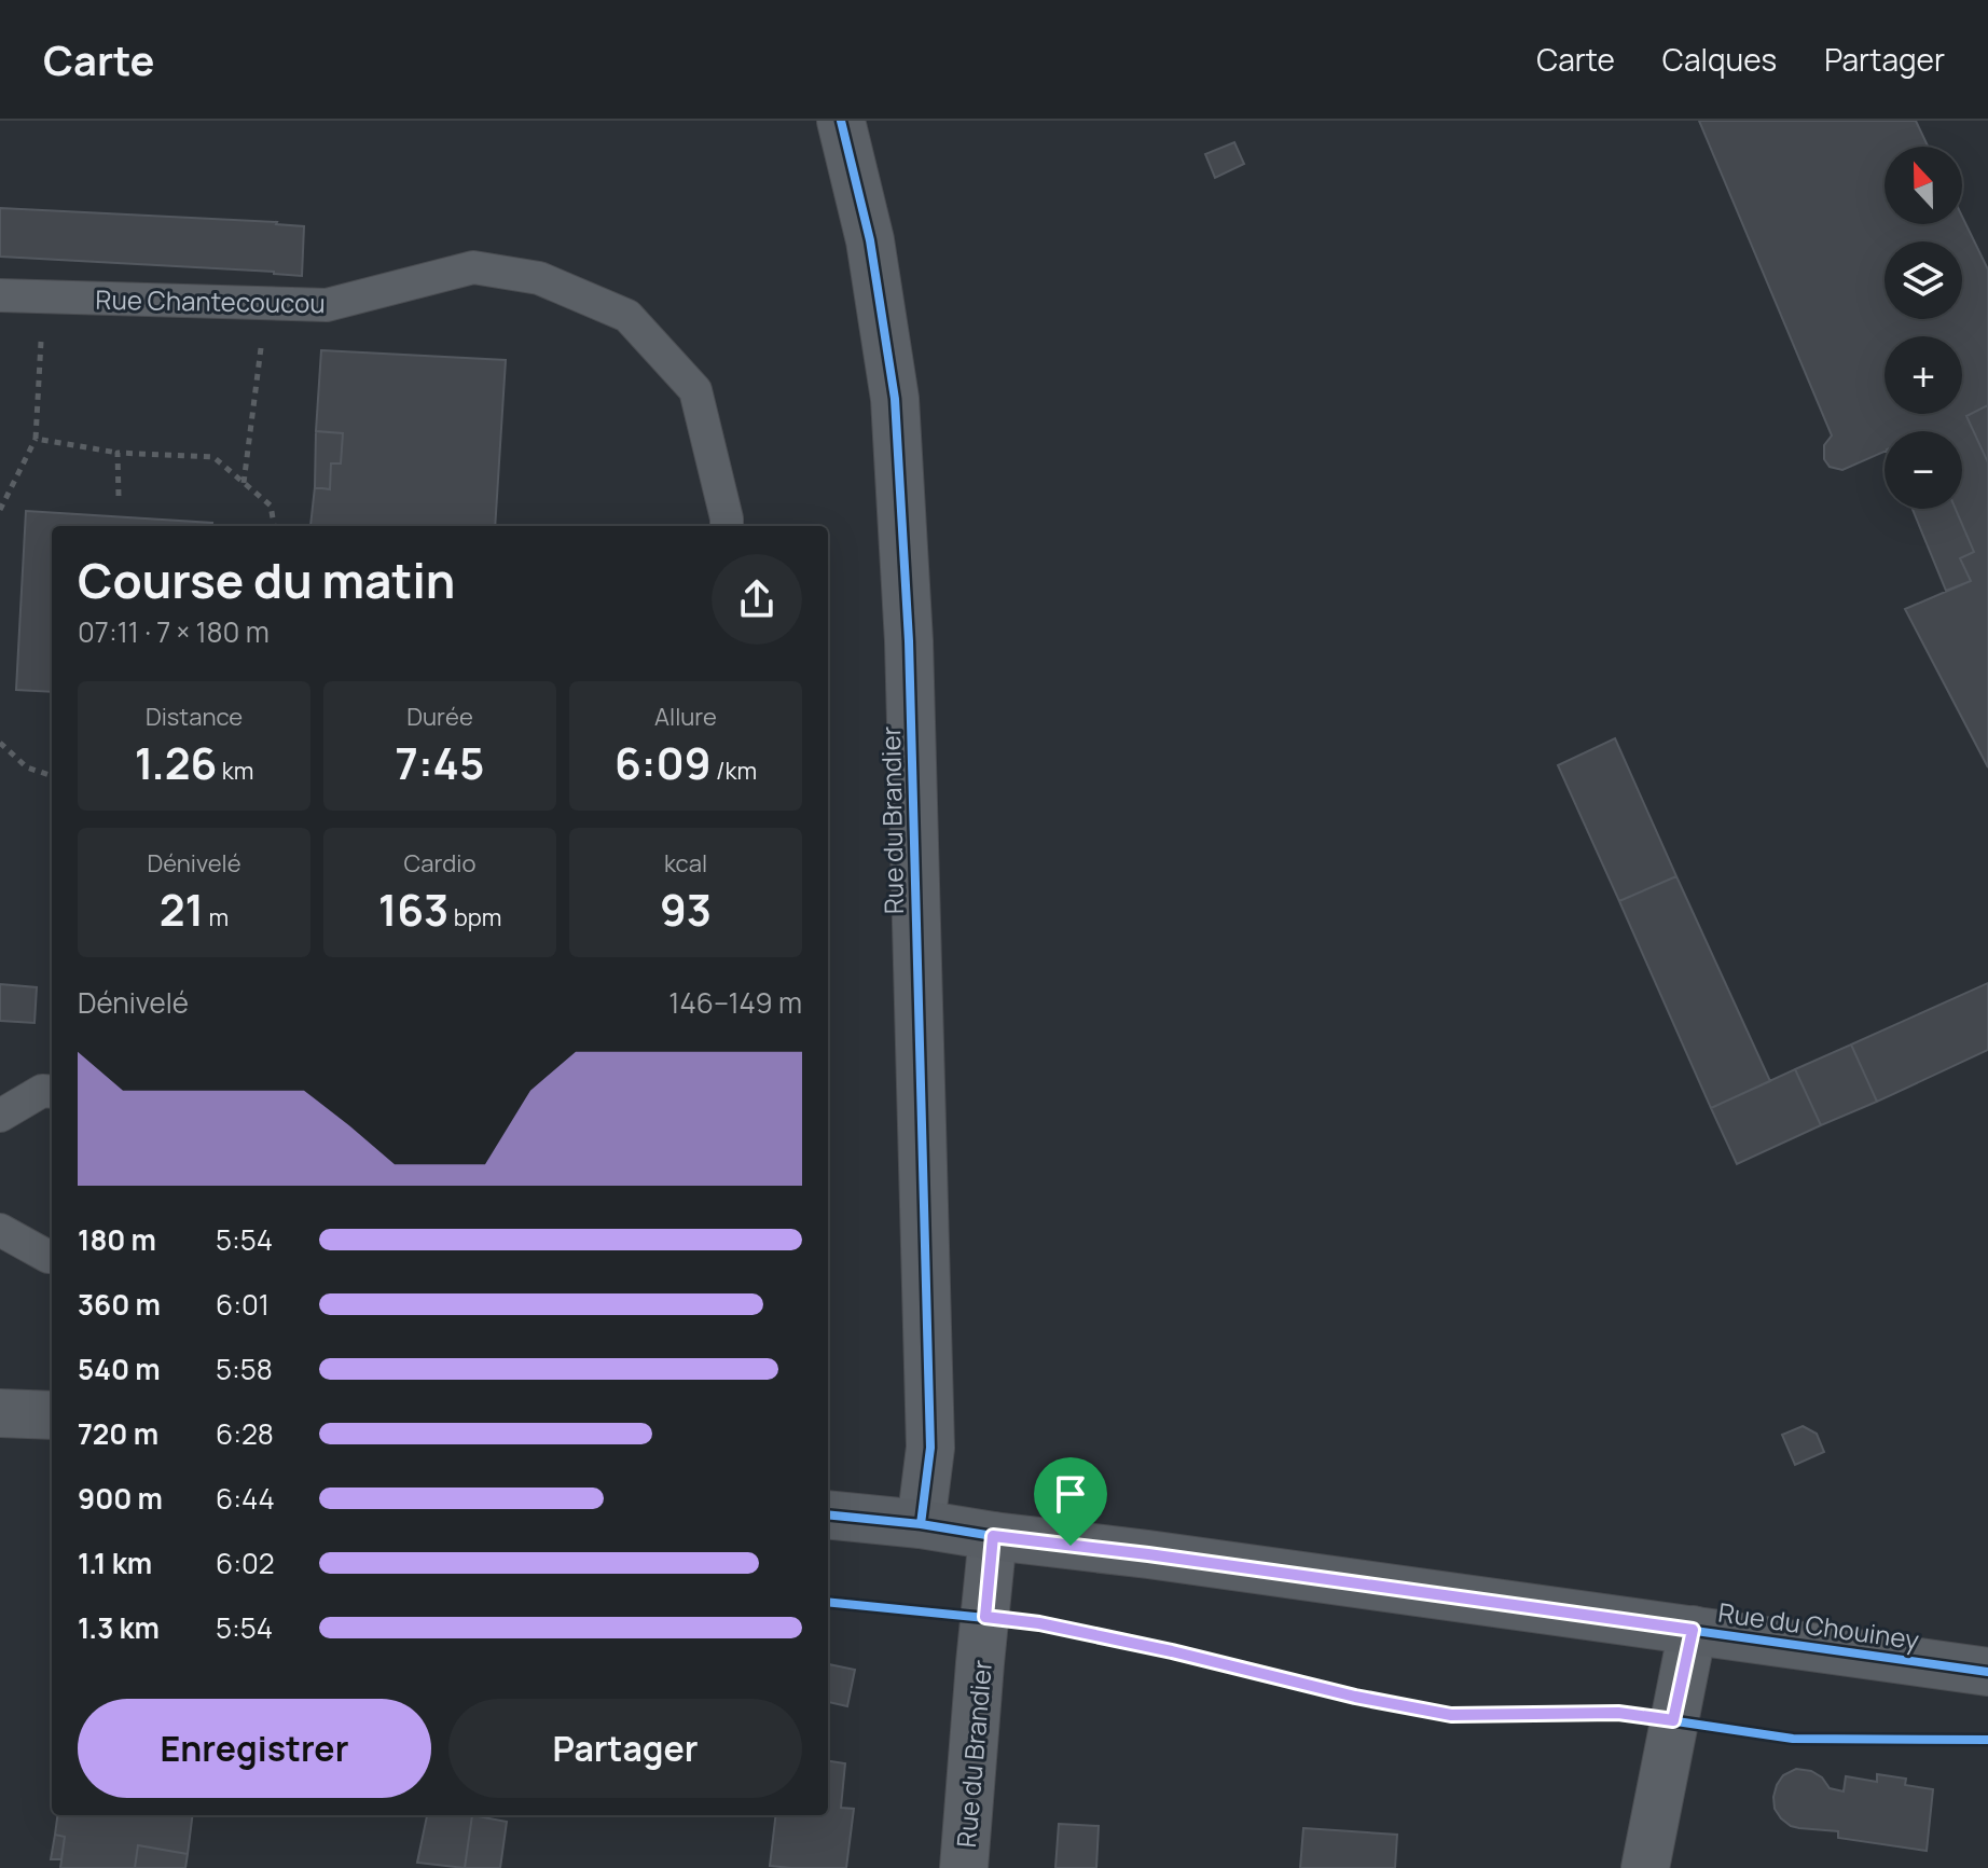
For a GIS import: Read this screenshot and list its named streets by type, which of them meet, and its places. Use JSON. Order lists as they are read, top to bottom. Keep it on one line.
{"streets":{"street":["Rue du Brandier","Rue du Chouiney"],"lane":["Rue Chantecoucou"]},"crossings":[["Rue du Brandier","Rue du Chouiney"]],"north":"top","page":{"header":"Carte","nav":["Carte","Calques","Partager"],"map_buttons":["+","−"],"heading":["Course du matin","07:11 · 7 × 180 m"],"stats":[["Distance","1.26 km"],["Durée","7:45"],["Allure","6:09 /km"],["Dénivelé","21 m"],["Cardio","163 bpm"],["kcal","93"]],"chart":["Dénivelé","146–149 m"],"list":[{"name":"180 m","note":"5:54"},{"name":"360 m","note":"6:01"},{"name":"540 m","note":"5:58"},{"name":"720 m","note":"6:28"},{"name":"900 m","note":"6:44"},{"name":"1.1 km","note":"6:02"},{"name":"1.3 km","note":"5:54"}],"buttons":["Enregistrer","Partager"]}}
